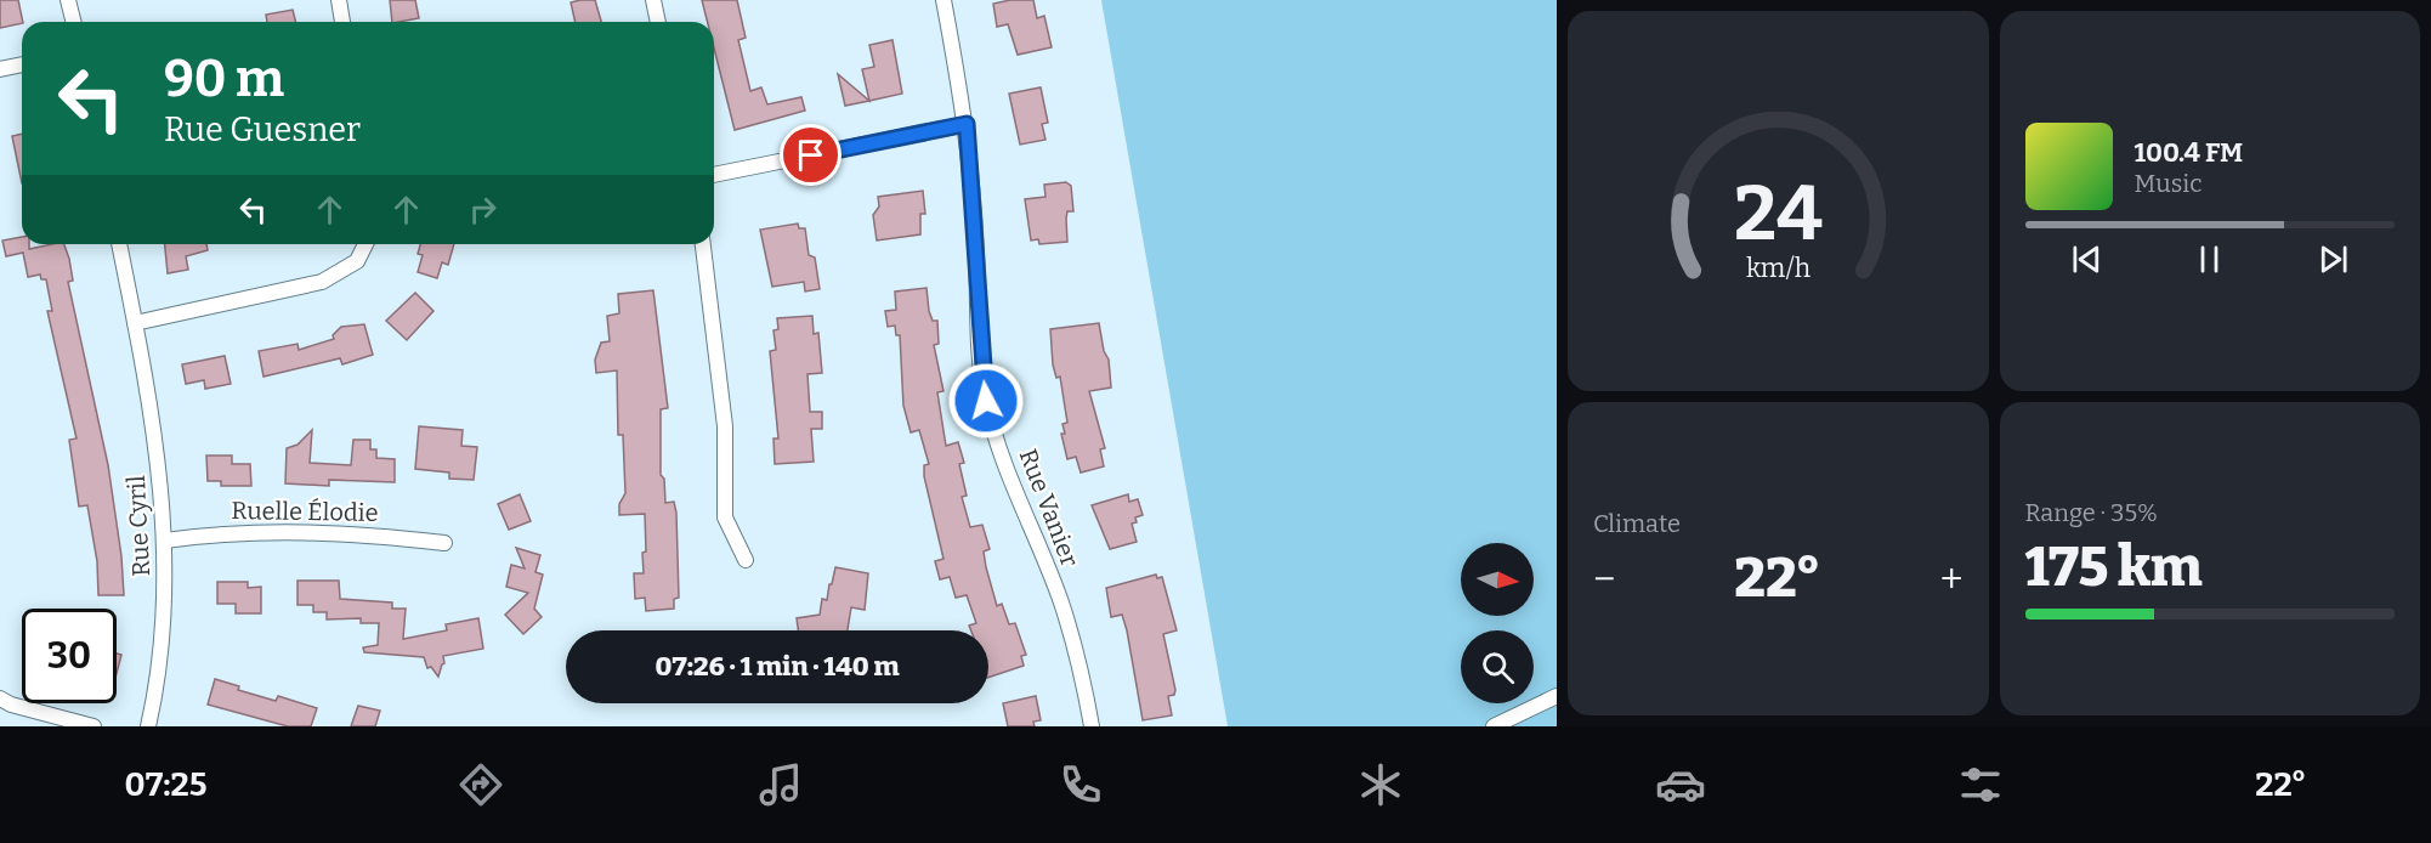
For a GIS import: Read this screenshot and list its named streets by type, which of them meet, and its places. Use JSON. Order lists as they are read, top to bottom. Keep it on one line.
{"streets":{"street":["Rue Vanier","Ruelle Élodie","Rue Cyril"]},"crossings":[["Ruelle Élodie","Rue Cyril"]],"north":"right","page":{"turn":["90 m","Rue Guesner"],"song":["100.4 FM","Music"],"tile":["Climate",["Range · 35%","175 km"]],"heat":["−","22°","+"],"limit":"30","trip":"07:26 · 1 min · 140 m","tabs":["07:25","22°"],"gauge":["24","km/h"]}}
